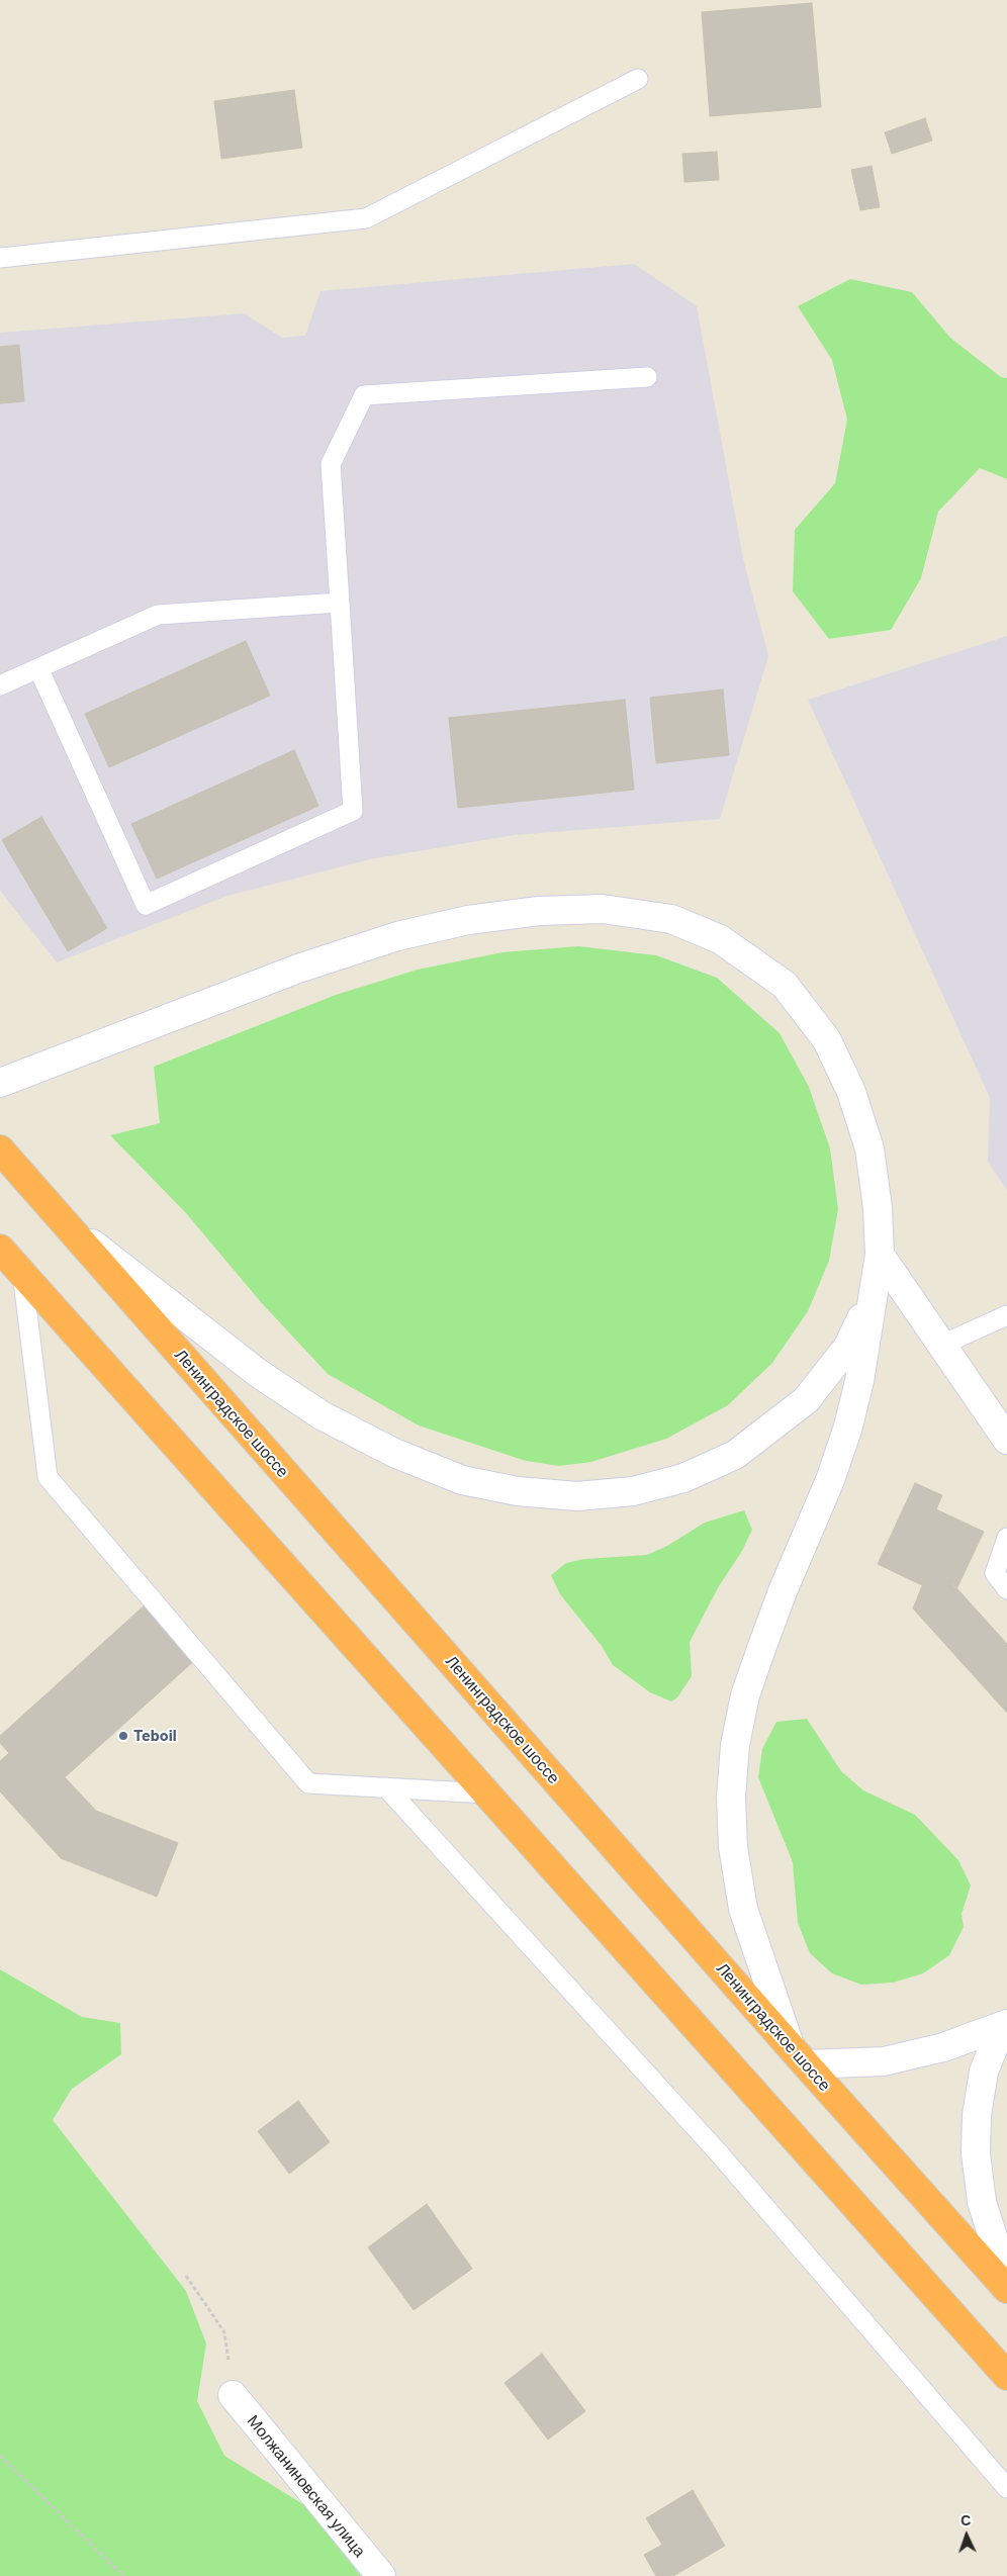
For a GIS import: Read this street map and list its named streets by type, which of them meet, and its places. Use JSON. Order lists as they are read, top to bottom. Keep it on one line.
{"streets":{"highway":["Ленинградское шоссе"],"street":["Молжаниновская улица"]},"places":["Teboil"],"north":"top"}
